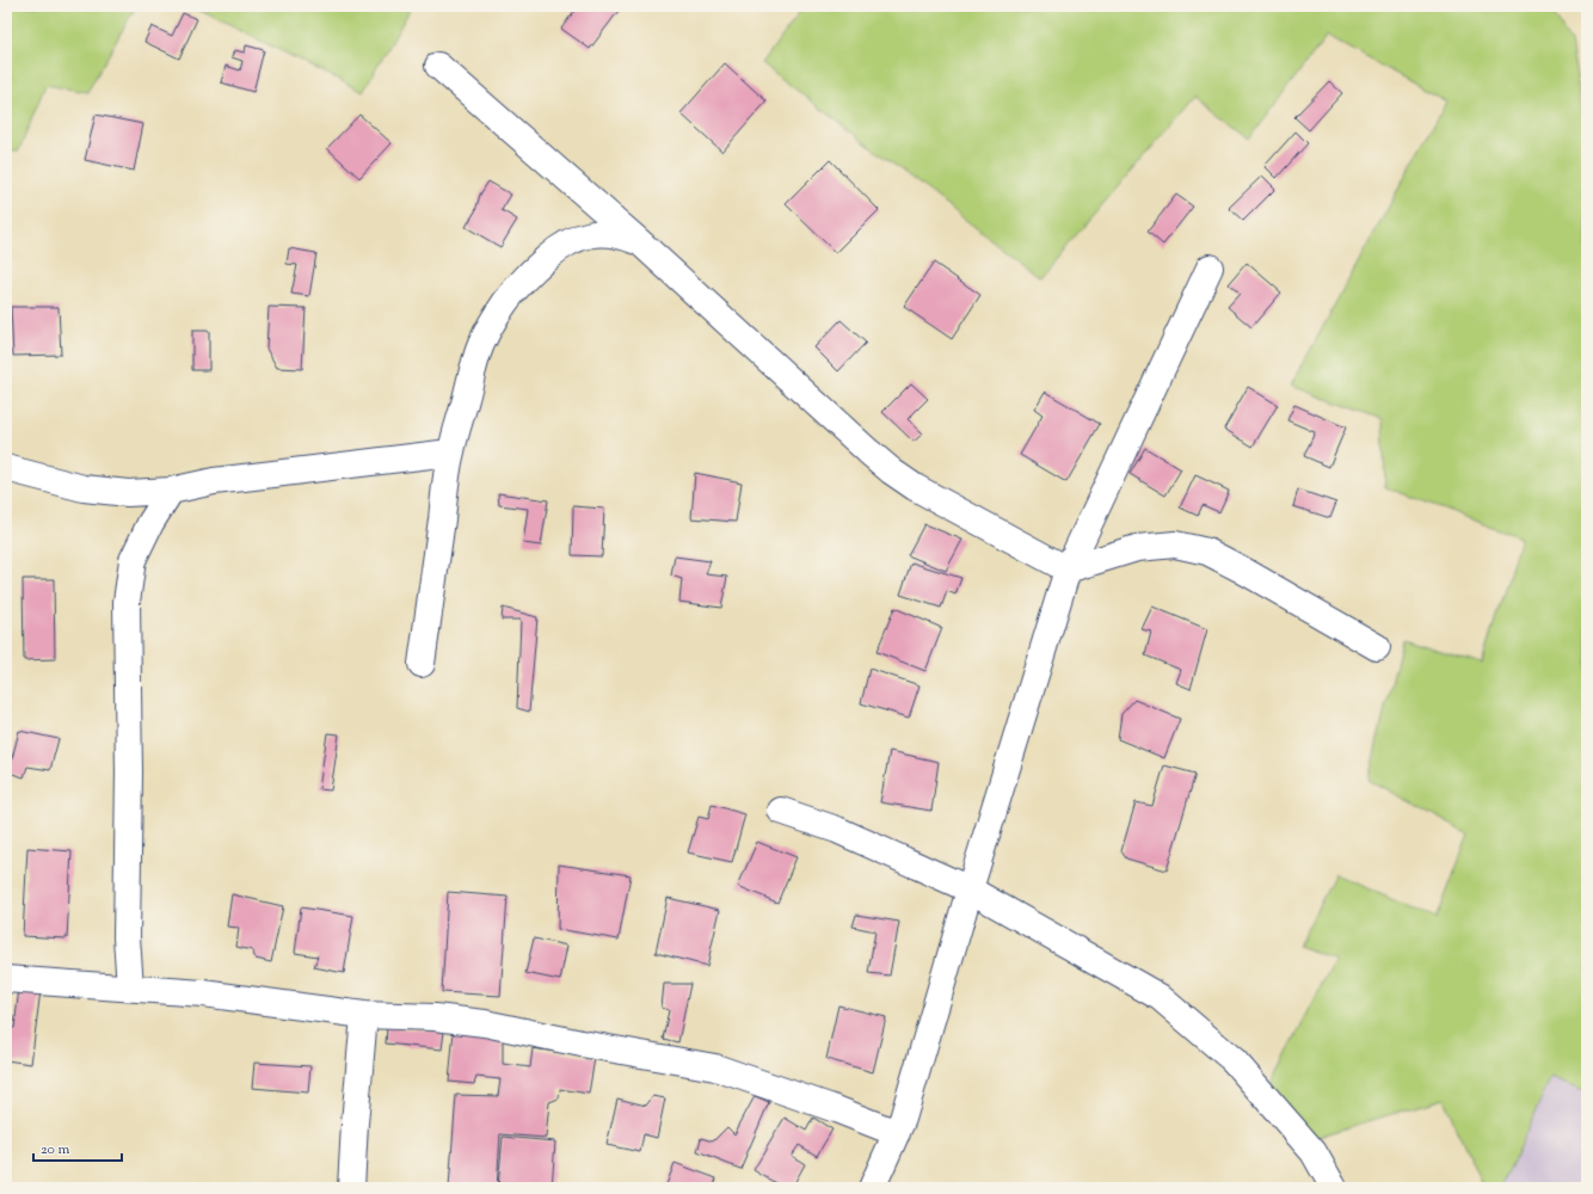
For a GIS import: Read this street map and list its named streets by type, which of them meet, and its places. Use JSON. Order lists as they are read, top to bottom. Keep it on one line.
{"scale_bar":"20 m"}
